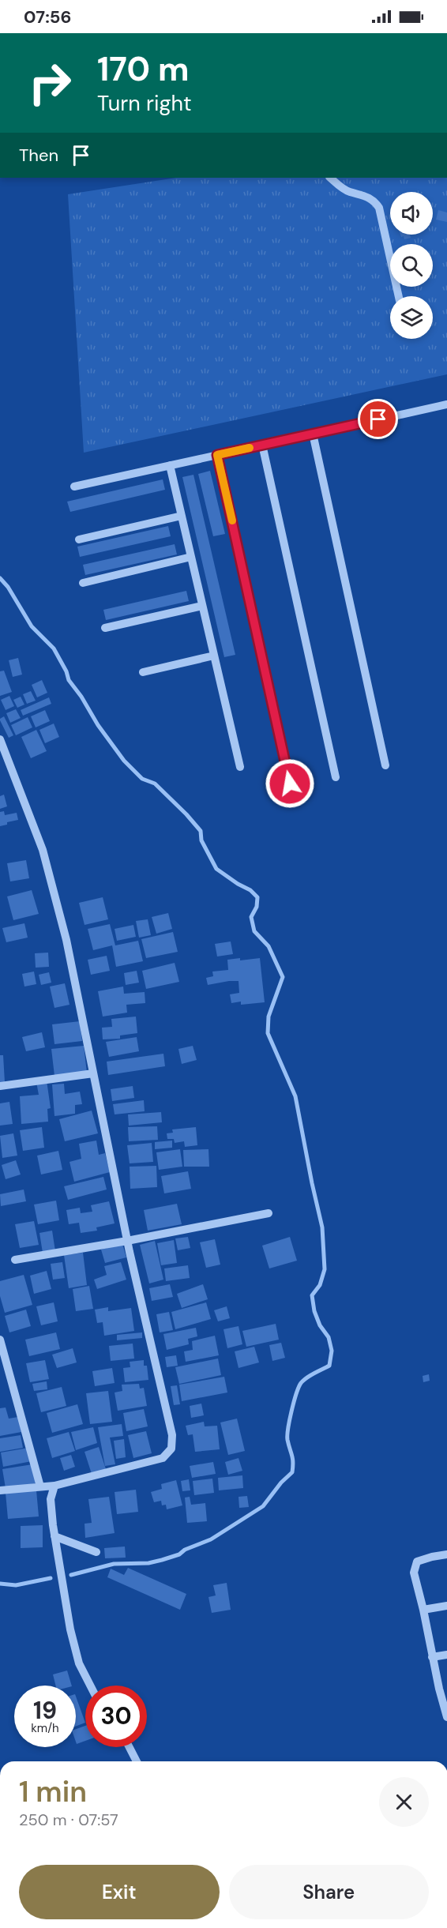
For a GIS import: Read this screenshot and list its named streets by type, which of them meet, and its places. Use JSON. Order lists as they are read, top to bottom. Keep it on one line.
{"page":{"status":"07:56","turn":["170 m","Turn right"],"then":"Then","speed":"19 km/h","limit":"30","heading":["1 min","250 m · 07:57"],"buttons":["Exit","Share"]}}
